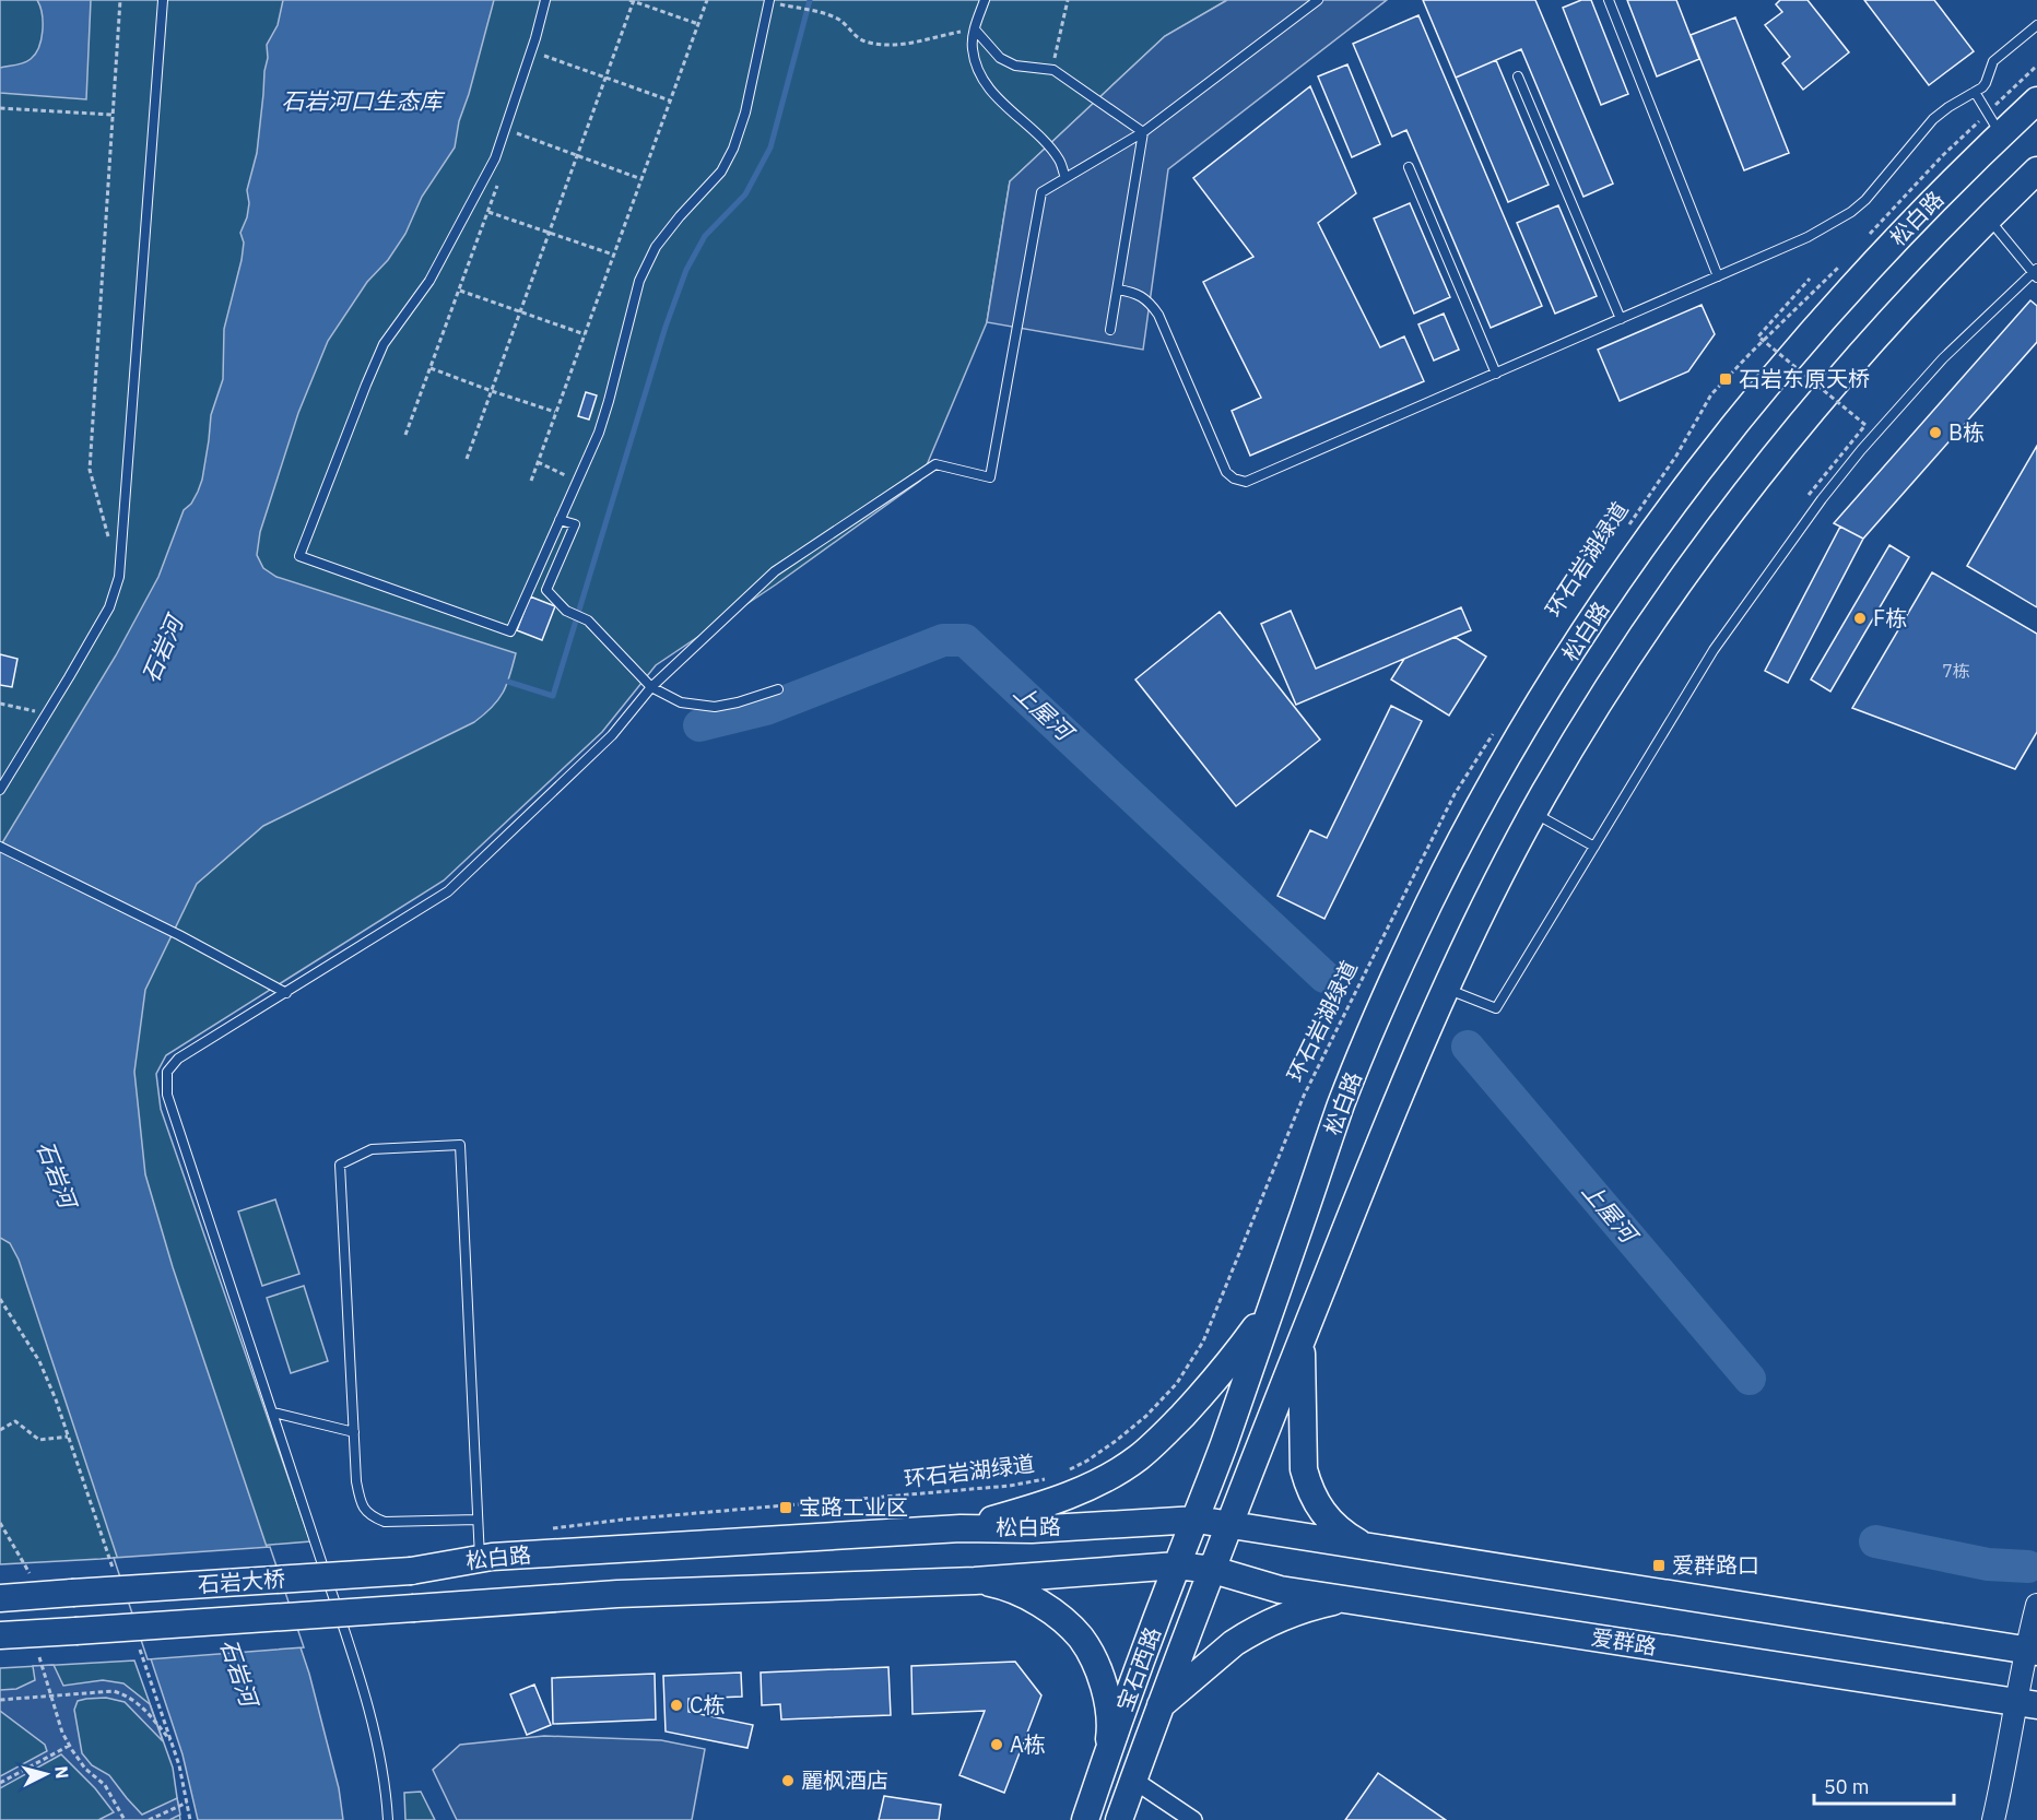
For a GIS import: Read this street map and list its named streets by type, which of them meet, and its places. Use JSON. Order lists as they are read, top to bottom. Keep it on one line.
{"streets":{"main road":["松白路","石岩大桥","爱群路","宝石西路"],"path":["环石岩湖绿道"]},"crossings":[["松白路","石岩大桥"],["松白路","爱群路"],["松白路","宝石西路"],["爱群路","宝石西路"]],"water":["石岩河口生态库","石岩河","上屋河"],"places":{"transit":["石岩东原天桥","宝路工业区","爱群路口"],"other":["B栋","F栋","C栋","A栋","麗枫酒店"]},"house_numbers":["7栋"],"scale_bar":"50 m","north":"right"}
